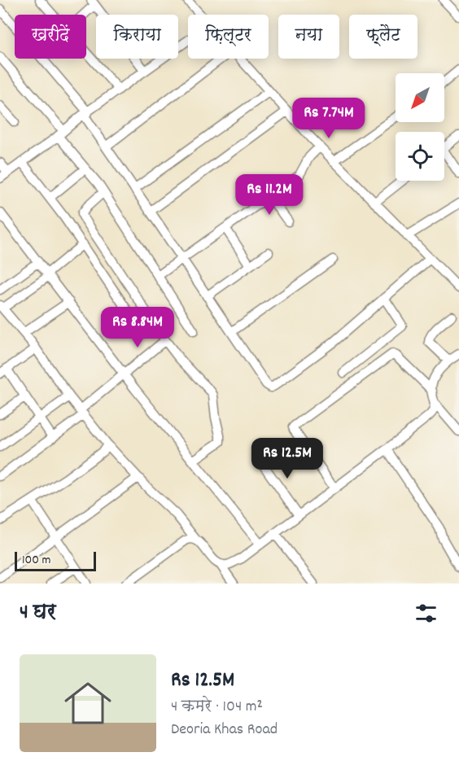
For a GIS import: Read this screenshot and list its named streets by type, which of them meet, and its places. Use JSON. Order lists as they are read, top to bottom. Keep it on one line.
{"scale_bar":"100 m","north":"bottom left","page":{"chip":["खरीदें","किराया","फ़िल्टर","नया","फ़्लैट"],"price":["Rs 7.74M","Rs 11.2M","Rs 8.84M","Rs 12.5M"],"scale":"100 m","heading":"4 घर","list":[{"name":"Rs 12.5M","note":"4 कमरे · 104 m² · Deoria Khas Road"}]}}
